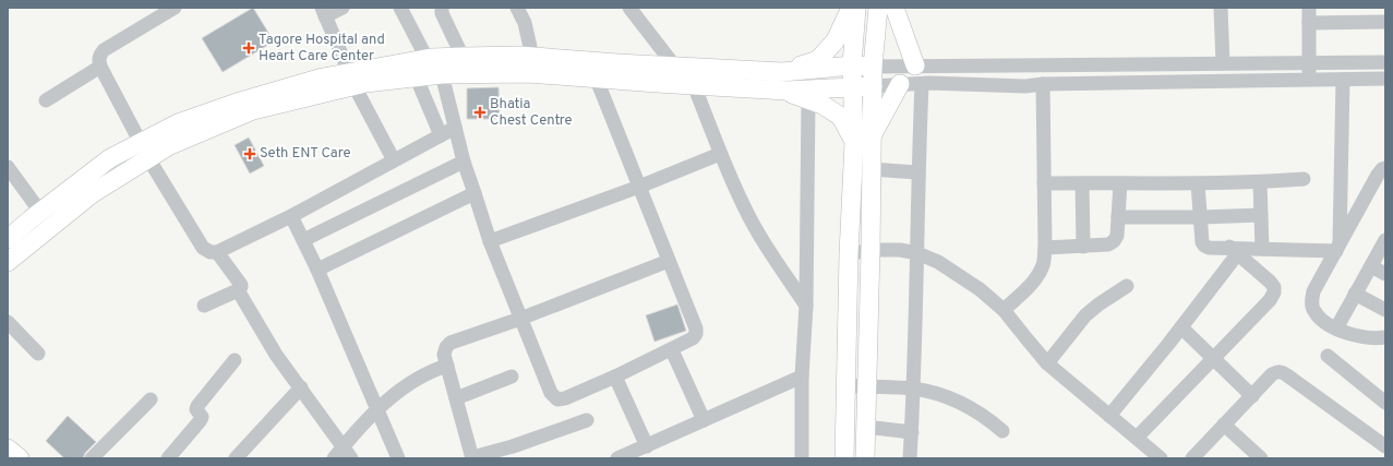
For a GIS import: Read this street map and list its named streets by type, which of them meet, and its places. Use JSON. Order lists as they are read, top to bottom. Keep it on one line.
{"places":{"health":["Tagore Hospital and Heart Care Center","Bhatia Chest Centre","Seth ENT Care"]}}
